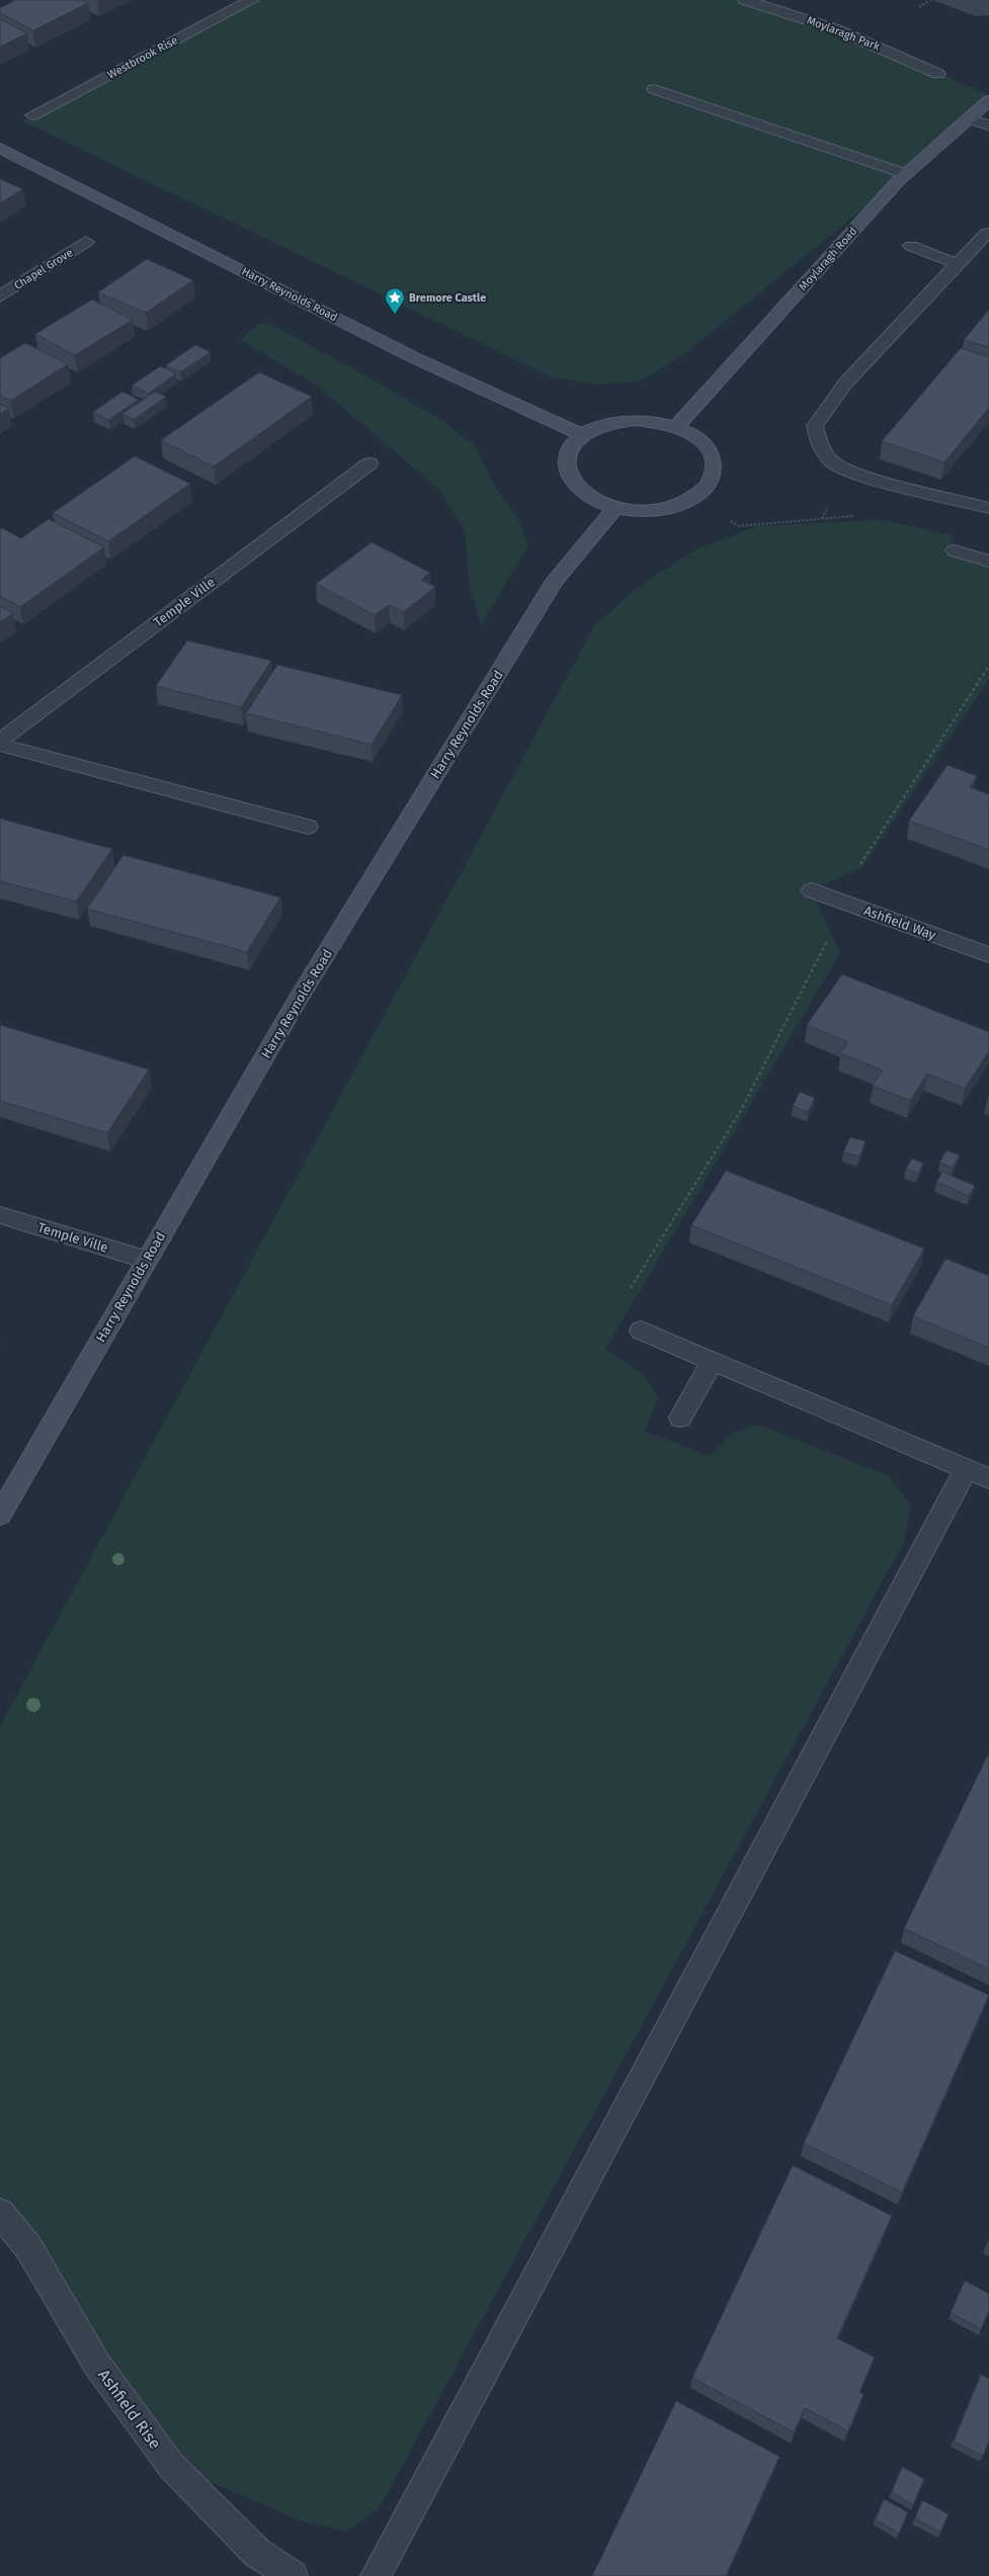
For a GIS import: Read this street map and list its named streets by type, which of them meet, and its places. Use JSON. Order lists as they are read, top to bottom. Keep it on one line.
{"streets":{"street":["Moylaragh Park","Westbrook Rise","Moylaragh Road","Chapel Grove","Harry Reynolds Road","Temple Ville","Ashfield Way","Ashfield Rise"]},"crossings":[["Moylaragh Road","Harry Reynolds Road"],["Harry Reynolds Road","Temple Ville"]],"places":{"place":["Bremore Castle"]}}
